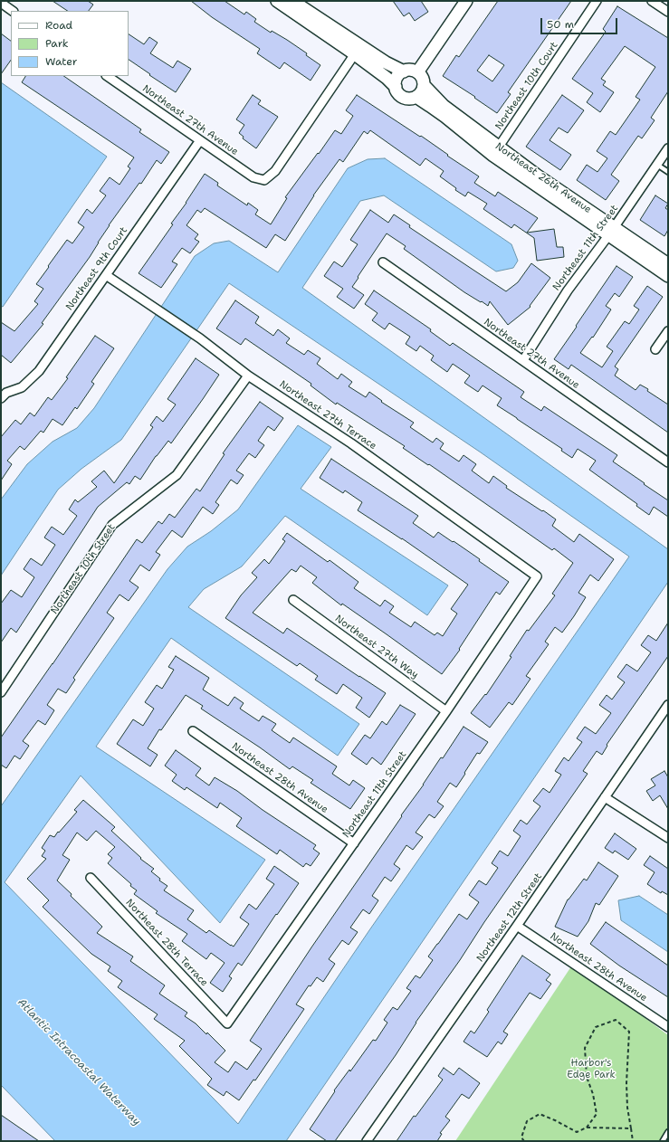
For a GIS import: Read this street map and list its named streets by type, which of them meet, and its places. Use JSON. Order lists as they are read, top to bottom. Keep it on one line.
{"streets":{"street":["Northeast 10th Court","Northeast 27th Avenue","Northeast 26th Avenue","Northeast 11th Street","Northeast 9th Court","Northeast 27th Terrace","Northeast 10th Street","Northeast 27th Way","Northeast 28th Avenue","Northeast 12th Street","Northeast 28th Terrace"]},"crossings":[["Northeast 10th Court","Northeast 26th Avenue"],["Northeast 27th Avenue","Northeast 11th Street"],["Northeast 27th Avenue","Northeast 9th Court"],["Northeast 26th Avenue","Northeast 11th Street"],["Northeast 11th Street","Northeast 27th Terrace"],["Northeast 11th Street","Northeast 27th Way"],["Northeast 11th Street","Northeast 28th Avenue"],["Northeast 11th Street","Northeast 28th Terrace"],["Northeast 9th Court","Northeast 27th Terrace"],["Northeast 27th Terrace","Northeast 10th Street"],["Northeast 28th Avenue","Northeast 12th Street"]],"water":["Atlantic Intracoastal Waterway"],"parks":["Harbor's Edge Park"],"legend":["Road","Park","Water"],"scale_bar":"50 m"}
